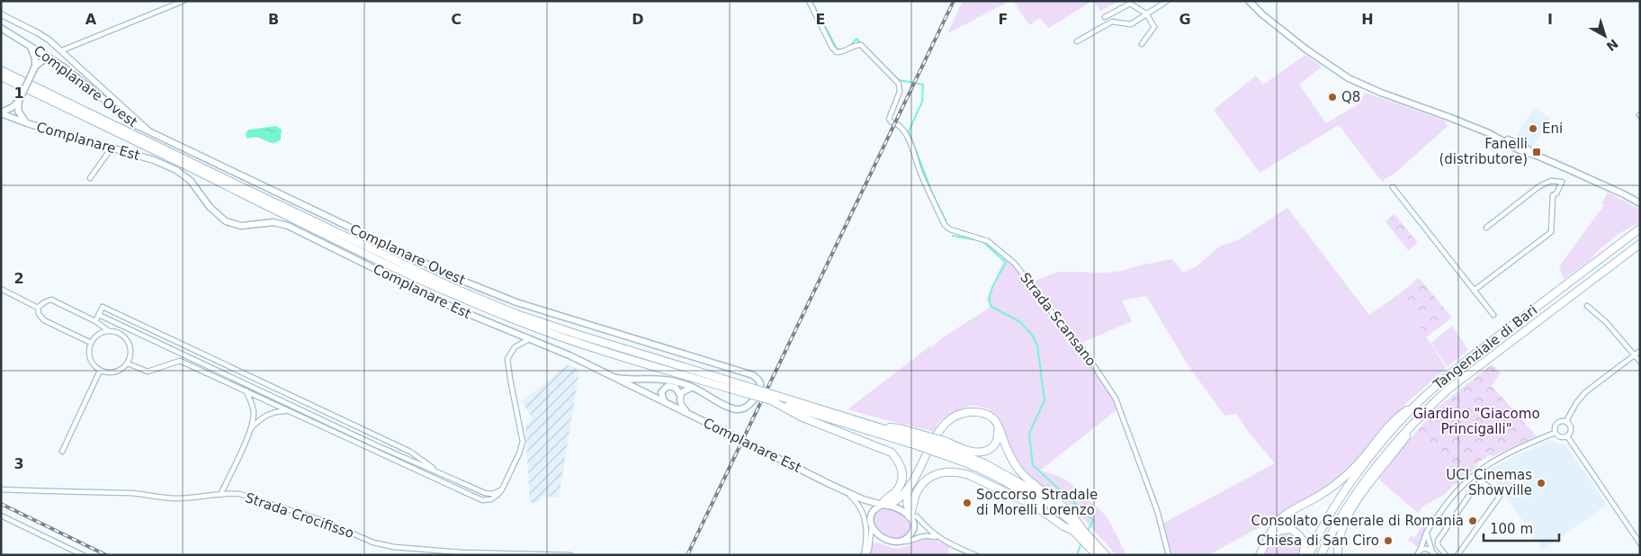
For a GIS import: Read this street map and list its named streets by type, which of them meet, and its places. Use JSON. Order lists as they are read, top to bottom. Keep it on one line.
{"streets":{"highway":["Tangenziale di Bari"],"main road":["Complanare Ovest","Complanare Est"],"street":["Strada Scansano","Strada Crocifisso"]},"crossings":[["Complanare Ovest","Complanare Est"]],"parks":["Giardino \"Giacomo Princigalli\""],"places":{"other":["Q8","Eni","UCI Cinemas Showville","Soccorso Stradale di Morelli Lorenzo","Consolato Generale di Romania","Chiesa di San Ciro"],"transit":["Fanelli (distributore)"]},"scale_bar":"100 m","north":"bottom right","grid":{"columns":["A","B","C","D","E","F","G","H","I"],"rows":["1","2","3"]}}
